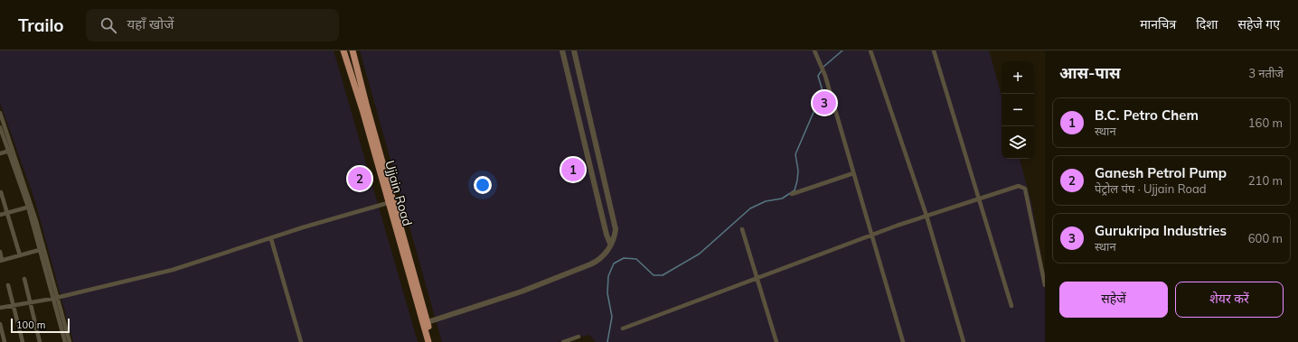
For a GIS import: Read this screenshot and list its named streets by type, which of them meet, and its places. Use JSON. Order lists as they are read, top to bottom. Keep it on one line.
{"streets":{"main road":["Ujjain Road"]},"scale_bar":"100 m","page":{"header":"Trailo","search":"यहाँ खोजें","nav":["मानचित्र","दिशा","सहेजे गए"],"heading":["आस-पास","3 नतीजे"],"map_buttons":["+","−"],"pins":["3","1","2"],"list":[{"mark":"1","name":"B.C. Petro Chem","note":"स्थान","value":"160 m"},{"mark":"2","name":"Ganesh Petrol Pump","note":"पेट्रोल पंप · Ujjain Road","value":"210 m"},{"mark":"3","name":"Gurukripa Industries","note":"स्थान","value":"600 m"}],"buttons":["सहेजें","शेयर करें"],"scale":"100 m"}}
